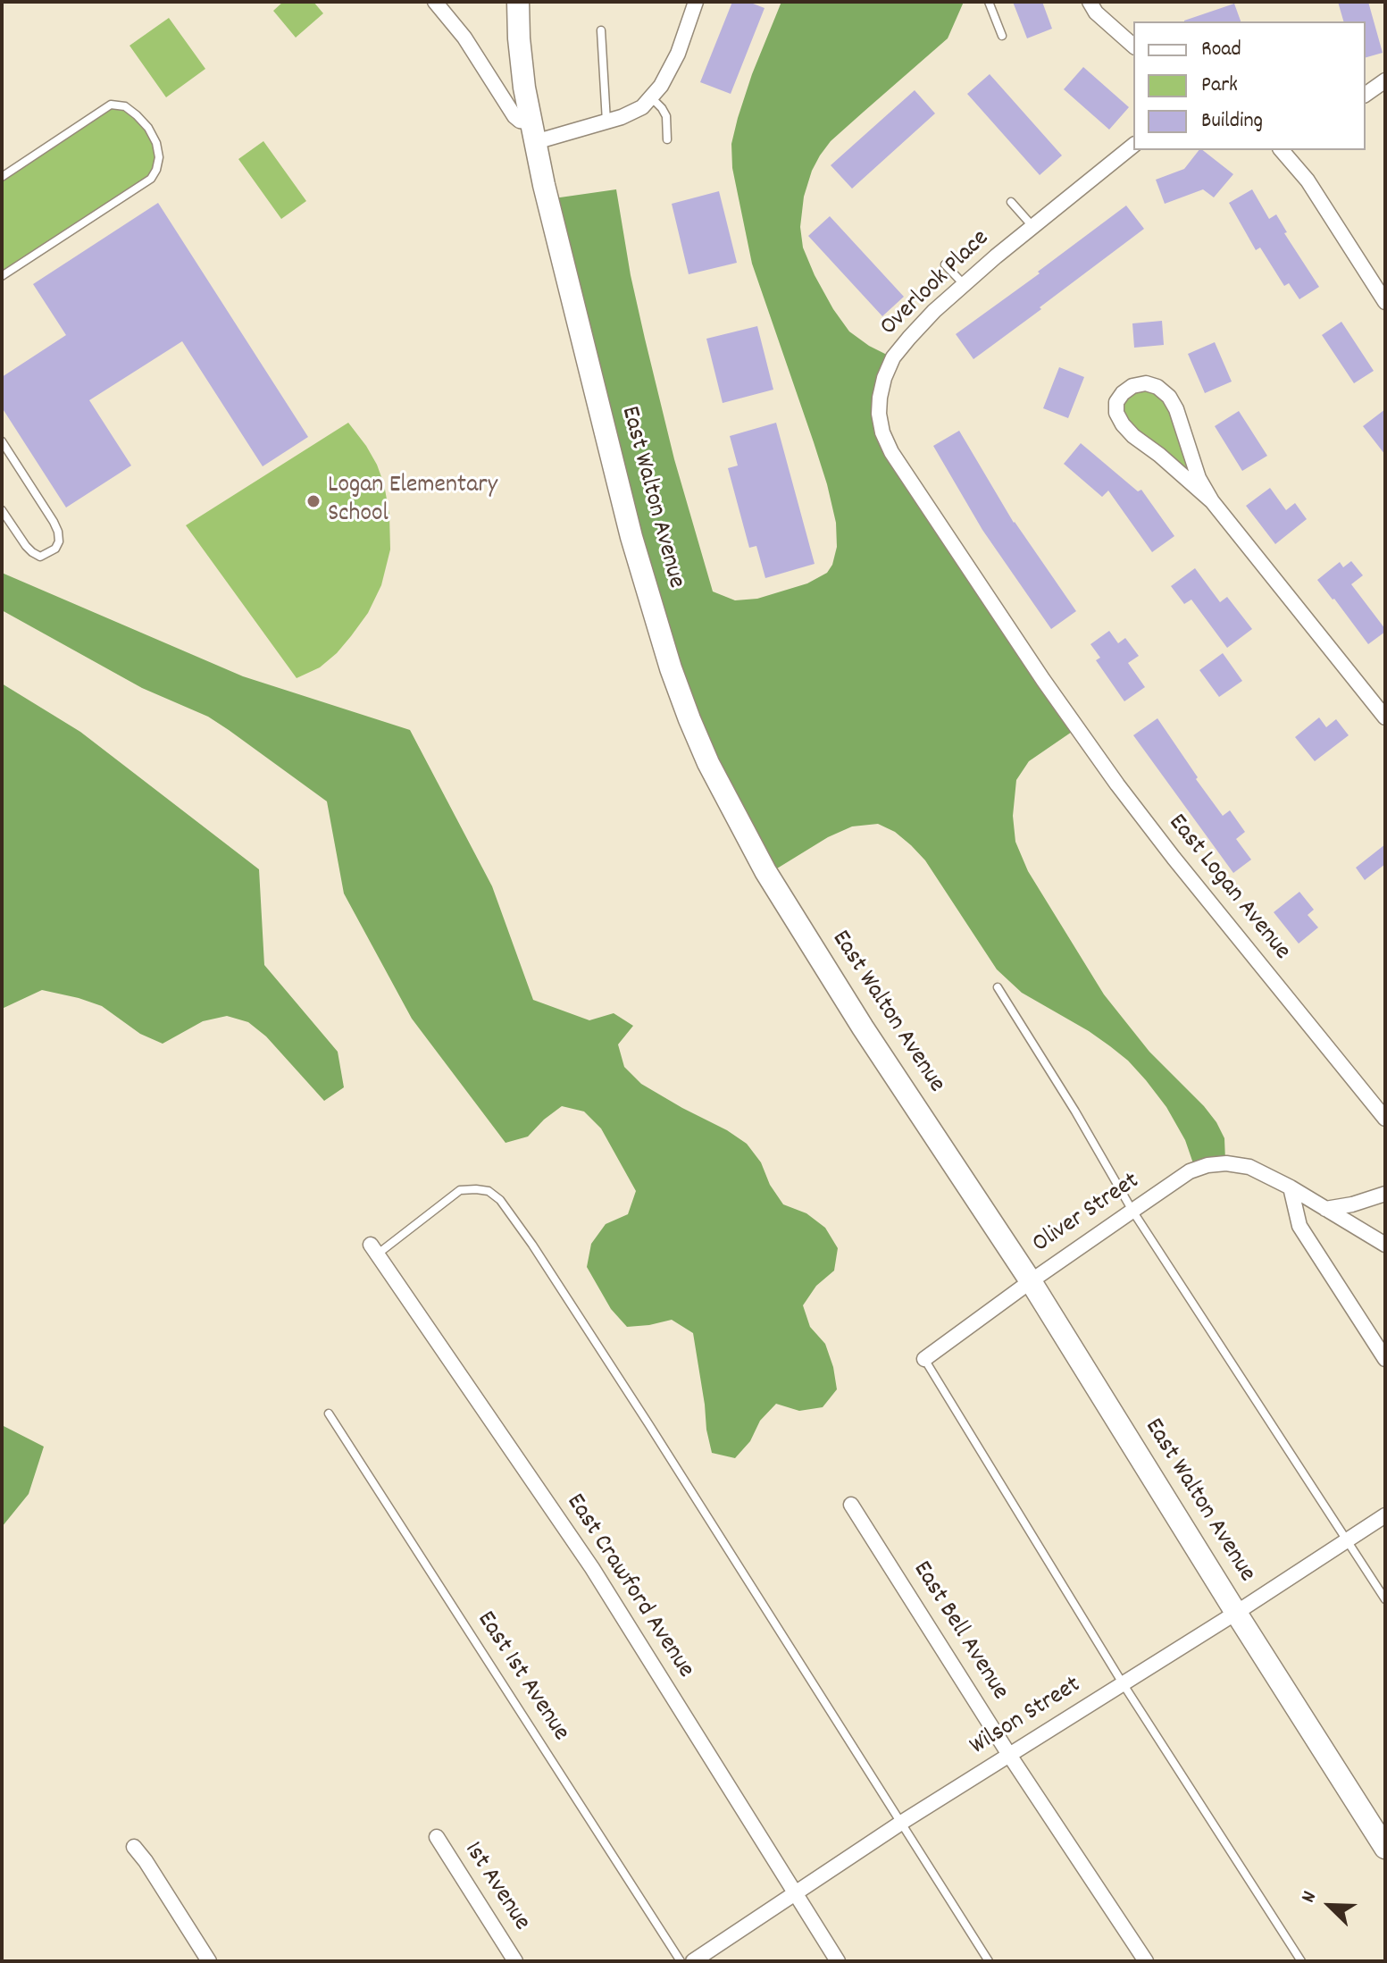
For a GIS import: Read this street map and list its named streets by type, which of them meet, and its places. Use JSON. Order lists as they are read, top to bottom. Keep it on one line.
{"streets":{"main road":["East Walton Avenue"],"street":["Overlook Place","East Logan Avenue","Oliver Street","East Crawford Avenue","East Bell Avenue","Wilson Street","1st Avenue"],"lane":["East 1st Avenue"]},"crossings":[["Overlook Place","East Logan Avenue"],["East Walton Avenue","Oliver Street"],["East Walton Avenue","Wilson Street"],["East Crawford Avenue","Wilson Street"],["East Bell Avenue","Wilson Street"]],"places":["Logan Elementary School"],"legend":["Road","Park","Building"],"north":"top left"}
